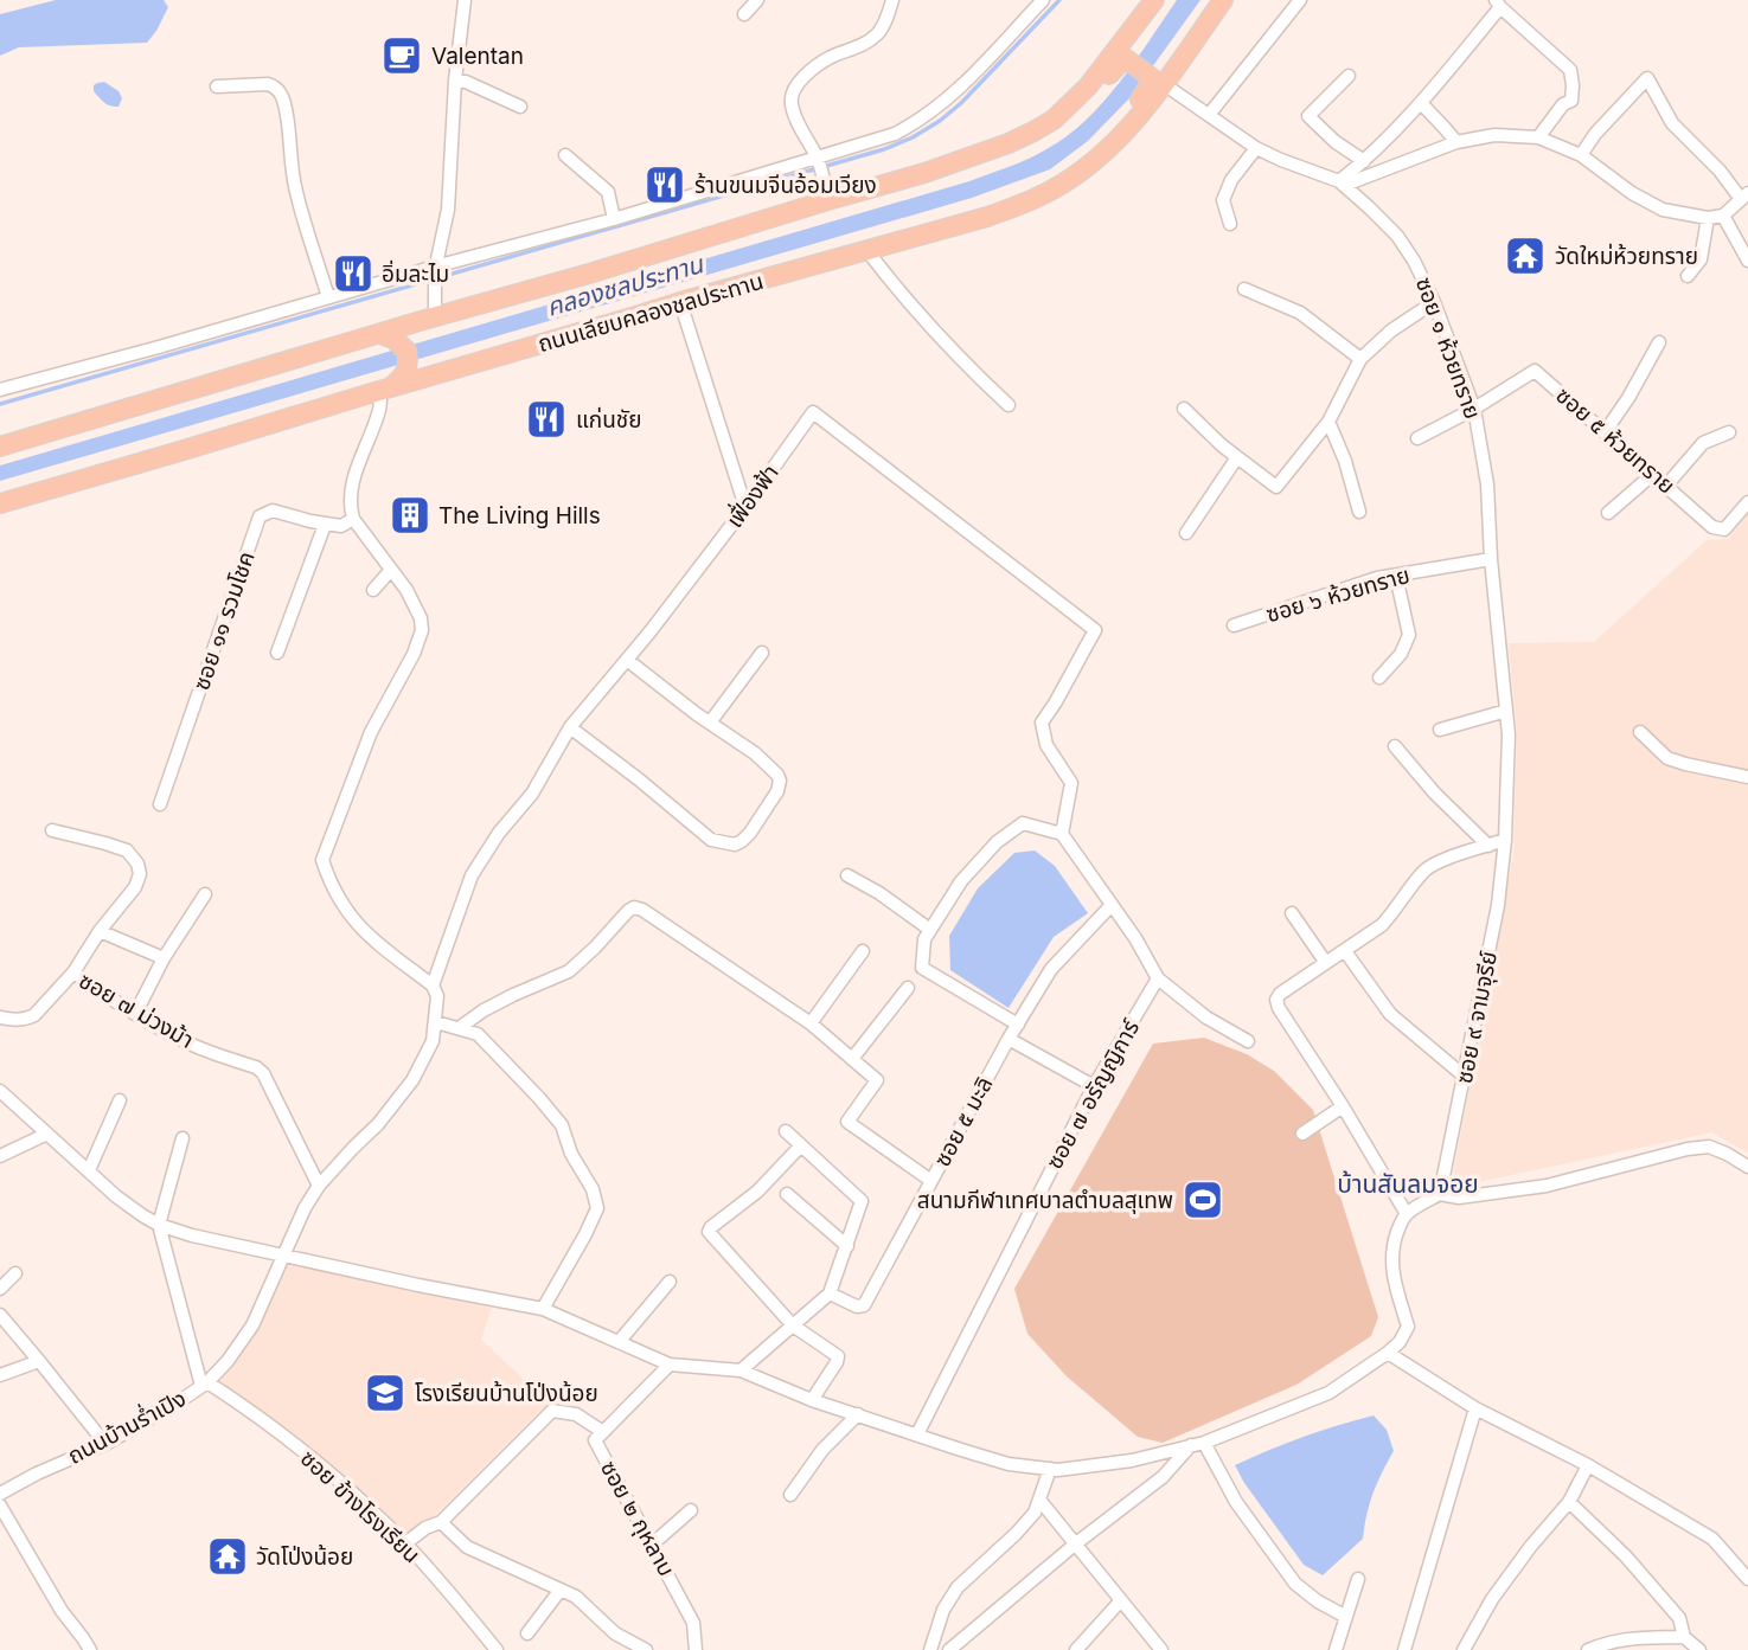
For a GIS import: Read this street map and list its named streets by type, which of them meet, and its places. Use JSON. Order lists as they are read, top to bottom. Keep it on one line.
{"streets":{"main road":["ถนนเลียบคลองชลประทาน"],"street":["ซอย ๑ ห้วยทราย","ซอย ๕ ห้วยทราย","เฟื่องฟ้า","ซอย ๖ ห้วยทราย","ซอย ๑๑ รวมโชค","ซอย ๗ ม่วงม้า","ซอย ๙ จามจุรีย์","ซอย ๗ อรัญญิการ์","ซอย ๕ มะลิ","ถนนบ้านร่ำเปิง","ซอย ข้างโรงเรียน","ซอย ๒ กุหลาบ"]},"crossings":[["ถนนเลียบคลองชลประทาน","ซอย ๑ ห้วยทราย"],["ซอย ๑ ห้วยทราย","ซอย ๕ ห้วยทราย"],["ซอย ๑ ห้วยทราย","ซอย ๖ ห้วยทราย"],["ซอย ๑ ห้วยทราย","ซอย ๙ จามจุรีย์"],["ซอย ๗ ม่วงม้า","ถนนบ้านร่ำเปิง"],["ถนนบ้านร่ำเปิง","ซอย ข้างโรงเรียน"]],"districts":["บ้านสันลมจอย"],"water":["คลองชลประทาน"],"places":{"cafe":["Valentan"],"restaurant":["ร้านขนมจีนอ้อมเวียง","อิ่มละไม","แก่นชัย"],"temple":["วัดใหม่ห้วยทราย","วัดโป่งน้อย"],"building":["The Living Hills"],"sports":["สนามกีฬาเทศบาลตำบลสุเทพ"],"school or university":["โรงเรียนบ้านโป่งน้อย"]}}
